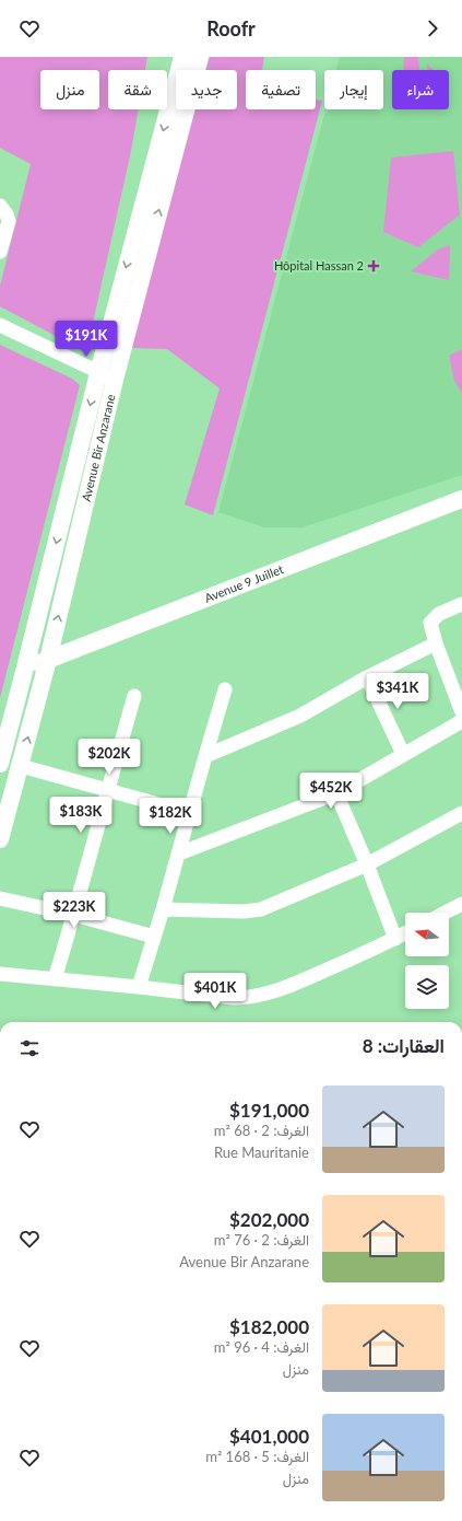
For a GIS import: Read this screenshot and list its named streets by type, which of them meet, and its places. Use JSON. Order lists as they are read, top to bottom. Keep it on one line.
{"streets":{"street":["Avenue Bir Anzarane","Avenue 9 Juillet"]},"crossings":[["Avenue Bir Anzarane","Avenue 9 Juillet"]],"places":{"health":["Hôpital Hassan 2"]},"north":"left","page":{"header":"Roofr","chip":["شراء","إيجار","تصفية","جديد","شقة","منزل"],"price":["$191K","$341K","$202K","$452K","$183K","$182K","$223K","$401K"],"heading":"العقارات: 8","list":[{"name":"$191,000","note":"الغرف: 2 · 68 m² · Rue Mauritanie"},{"name":"$202,000","note":"الغرف: 2 · 76 m² · Avenue Bir Anzarane"},{"name":"$182,000","note":"الغرف: 4 · 96 m² · منزل"},{"name":"$401,000","note":"الغرف: 5 · 168 m² · منزل"}]}}
